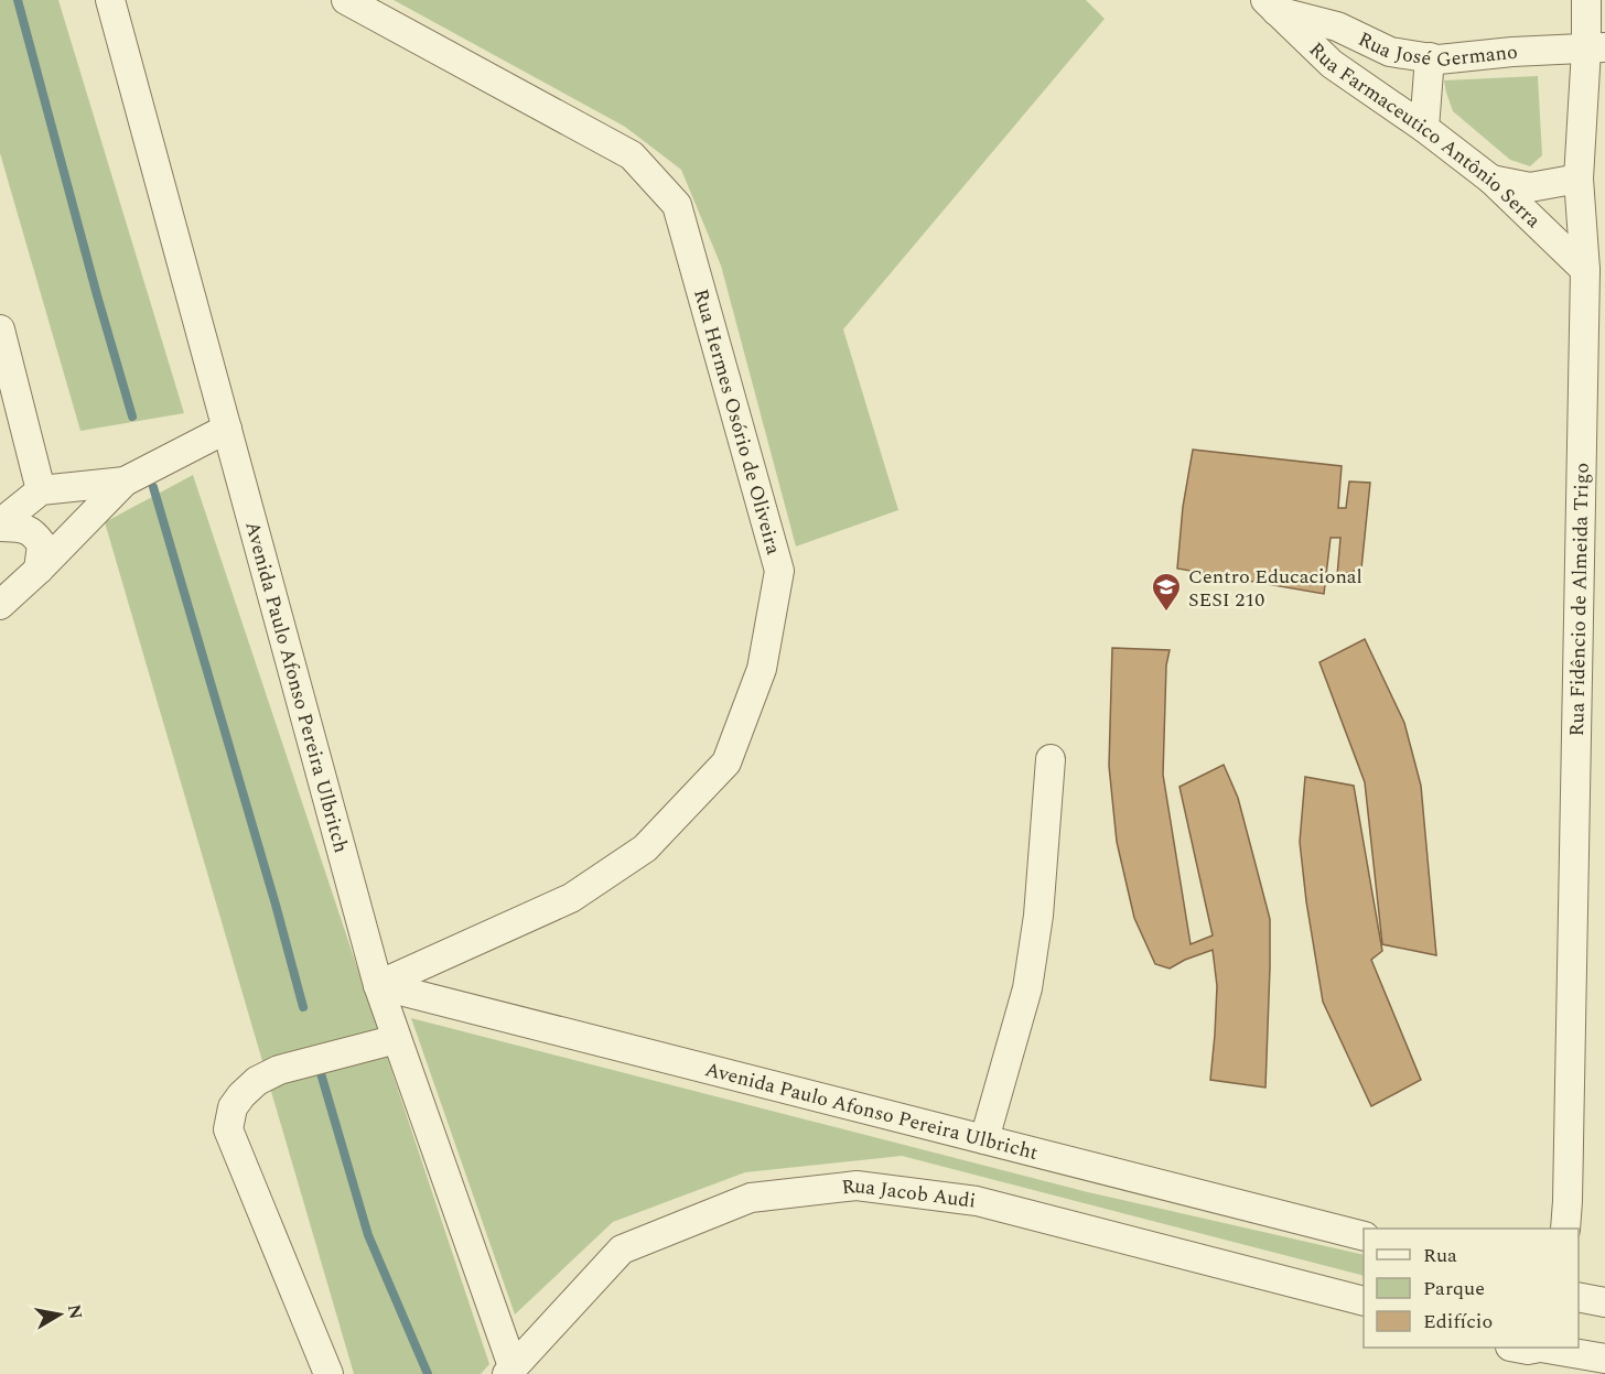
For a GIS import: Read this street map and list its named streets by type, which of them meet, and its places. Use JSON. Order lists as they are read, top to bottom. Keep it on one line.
{"streets":{"street":["Rua José Germano","Rua Farmaceutico Antônio Serra","Rua Hermes Osório de Oliveira","Rua Fidêncio de Almeida Trigo","Avenida Paulo Afonso Pereira Ulbritch","Avenida Paulo Afonso Pereira Ulbricht","Rua Jacob Audi"]},"crossings":[["Rua José Germano","Rua Farmaceutico Antônio Serra"],["Rua José Germano","Rua Fidêncio de Almeida Trigo"],["Rua Farmaceutico Antônio Serra","Rua Fidêncio de Almeida Trigo"],["Rua Hermes Osório de Oliveira","Avenida Paulo Afonso Pereira Ulbritch"],["Rua Hermes Osório de Oliveira","Avenida Paulo Afonso Pereira Ulbricht"],["Avenida Paulo Afonso Pereira Ulbritch","Avenida Paulo Afonso Pereira Ulbricht"],["Avenida Paulo Afonso Pereira Ulbritch","Rua Jacob Audi"]],"places":{"school or university":["Centro Educacional SESI 210"]},"legend":["Rua","Parque","Edifício"],"north":"right"}
